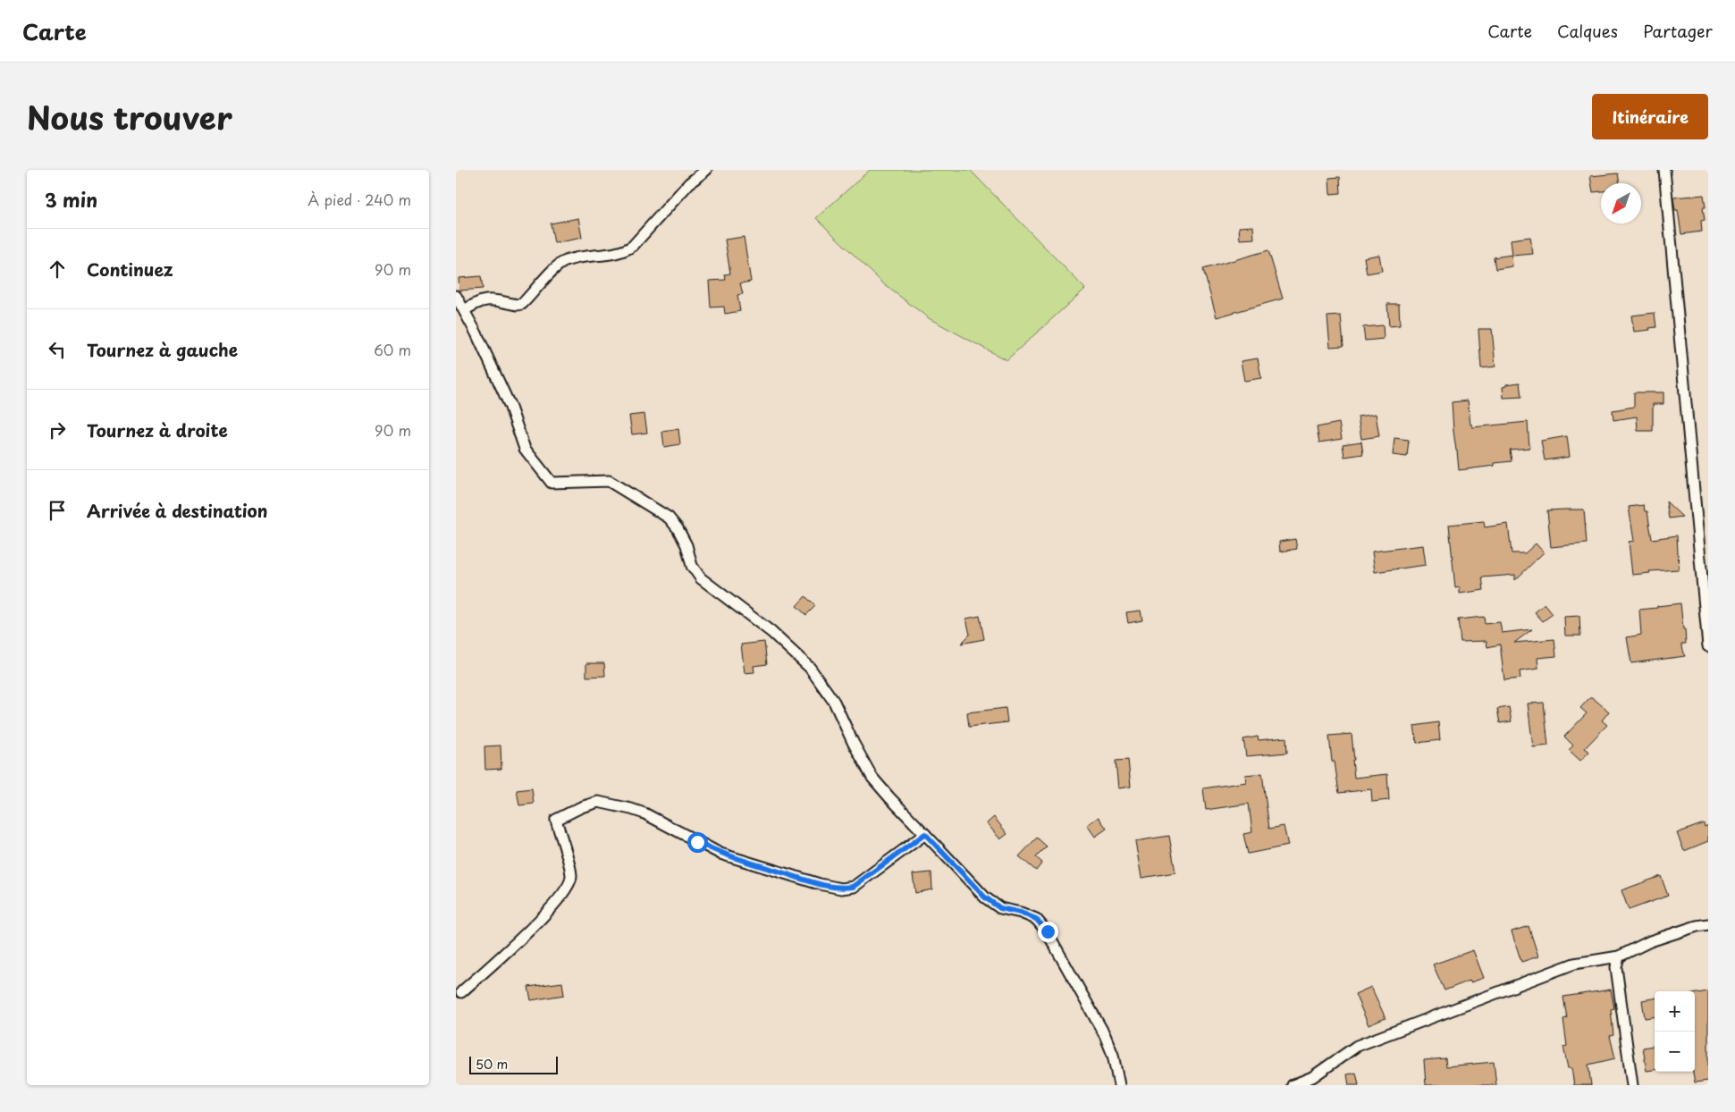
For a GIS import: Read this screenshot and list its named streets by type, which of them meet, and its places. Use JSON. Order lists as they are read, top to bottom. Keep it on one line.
{"scale_bar":"50 m","north":"bottom left","page":{"header":"Carte","nav":["Carte","Calques","Partager"],"title":"Nous trouver","buttons":"Itinéraire","heading":["3 min","À pied · 240 m"],"list":[["Continuez","90 m"],["Tournez à gauche","60 m"],["Tournez à droite","90 m"],"Arrivée à destination"],"map_buttons":["+","−"],"scale":"50 m"}}
